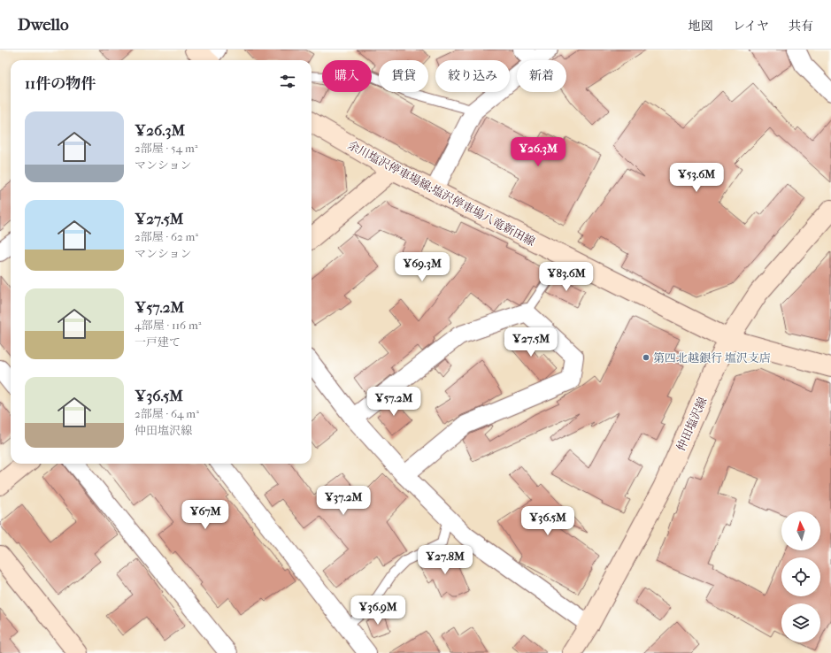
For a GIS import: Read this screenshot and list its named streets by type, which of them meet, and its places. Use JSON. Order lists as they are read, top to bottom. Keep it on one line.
{"streets":{"main road":["余川塩沢停車場線;塩沢停車場八竜新田線","仲田塩沢線"]},"crossings":[["余川塩沢停車場線;塩沢停車場八竜新田線","仲田塩沢線"]],"places":["第四北越銀行 塩沢支店"],"north":"top","page":{"header":"Dwello","nav":["地図","レイヤ","共有"],"chip":["購入","賃貸","絞り込み","新着"],"heading":"11件の物件","list":[{"name":"¥26.3M","note":"2部屋 · 54 m² · マンション"},{"name":"¥27.5M","note":"2部屋 · 62 m² · マンション"},{"name":"¥57.2M","note":"4部屋 · 116 m² · 一戸建て"},{"name":"¥36.5M","note":"2部屋 · 64 m² · 仲田塩沢線"}],"price":["¥26.3M","¥53.6M","¥69.3M","¥83.6M","¥27.5M","¥57.2M","¥37.2M","¥67M","¥36.5M","¥27.8M","¥36.9M"]}}
